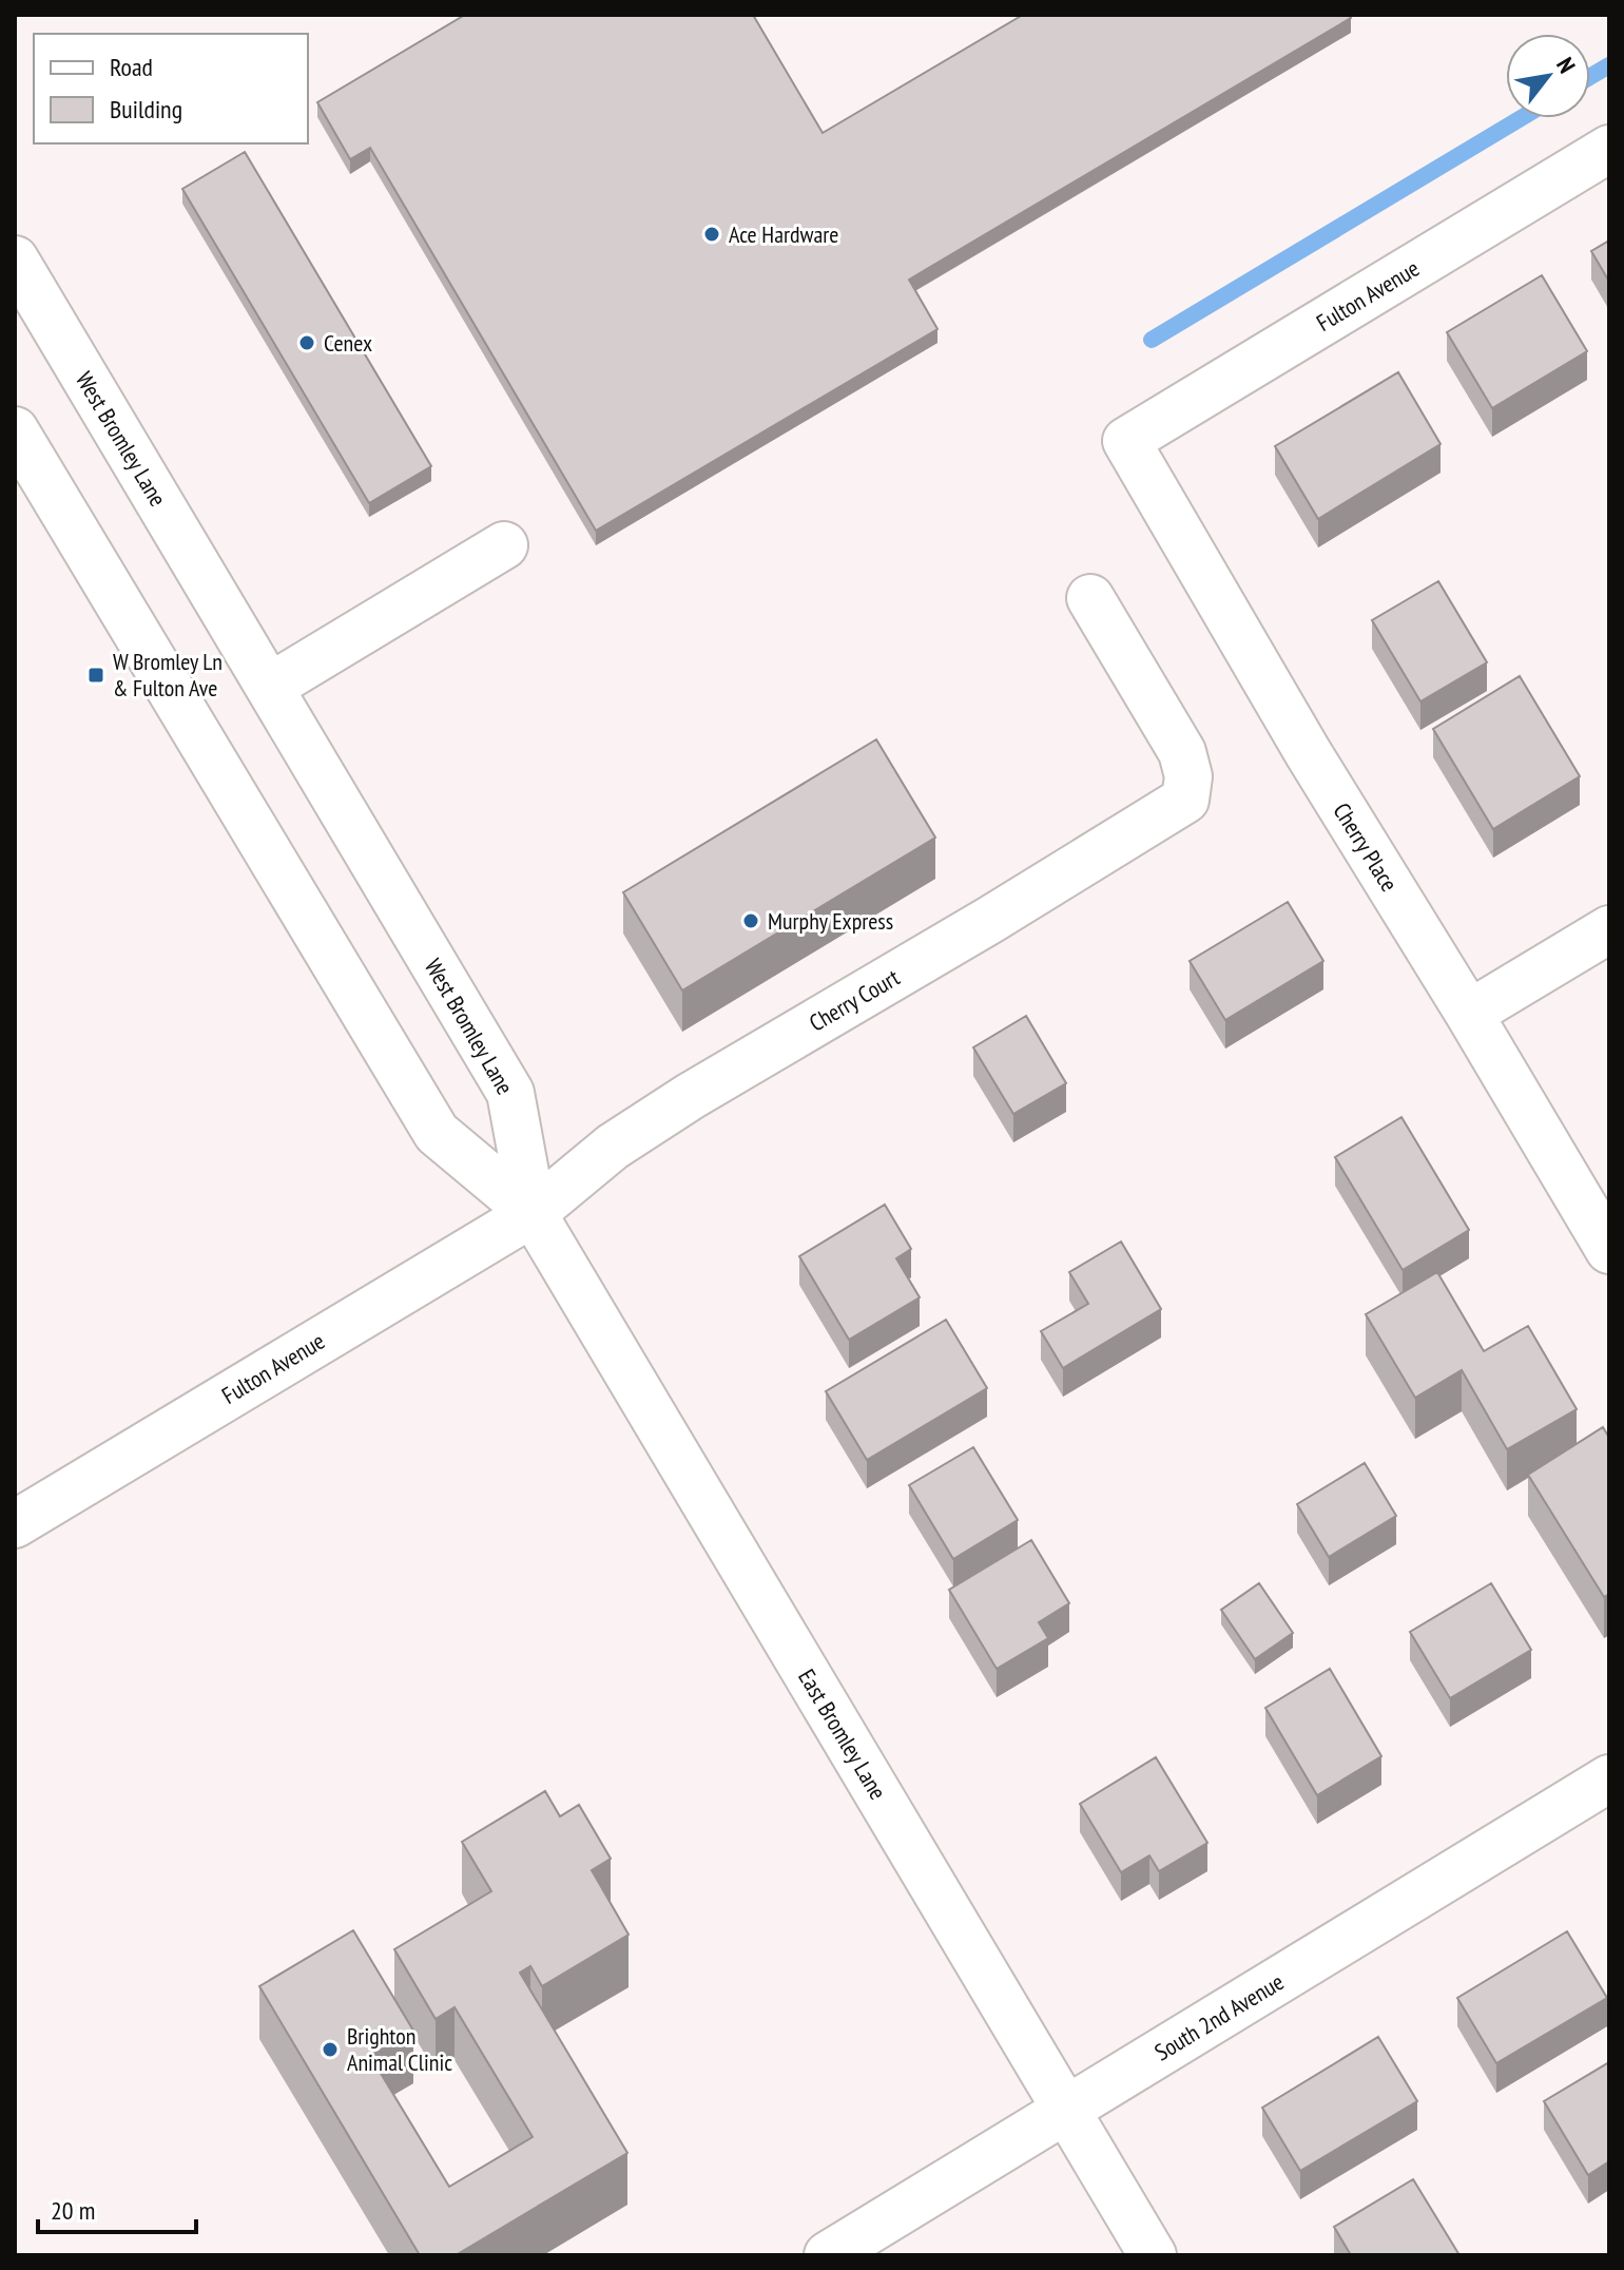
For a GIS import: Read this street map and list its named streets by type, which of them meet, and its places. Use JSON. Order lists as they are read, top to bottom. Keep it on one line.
{"streets":{"street":["Fulton Avenue","West Bromley Lane","Cherry Place","Cherry Court","East Bromley Lane","South 2nd Avenue"]},"crossings":[["Fulton Avenue","West Bromley Lane"],["Fulton Avenue","Cherry Place"],["Fulton Avenue","Cherry Court"],["Fulton Avenue","East Bromley Lane"],["West Bromley Lane","Cherry Court"],["West Bromley Lane","East Bromley Lane"],["Cherry Court","East Bromley Lane"],["East Bromley Lane","South 2nd Avenue"]],"places":{"other":["Ace Hardware","Cenex","Murphy Express","Brighton Animal Clinic"],"transit":["W Bromley Ln & Fulton Ave"]},"legend":["Road","Building"],"scale_bar":"20 m","north":"top right"}
